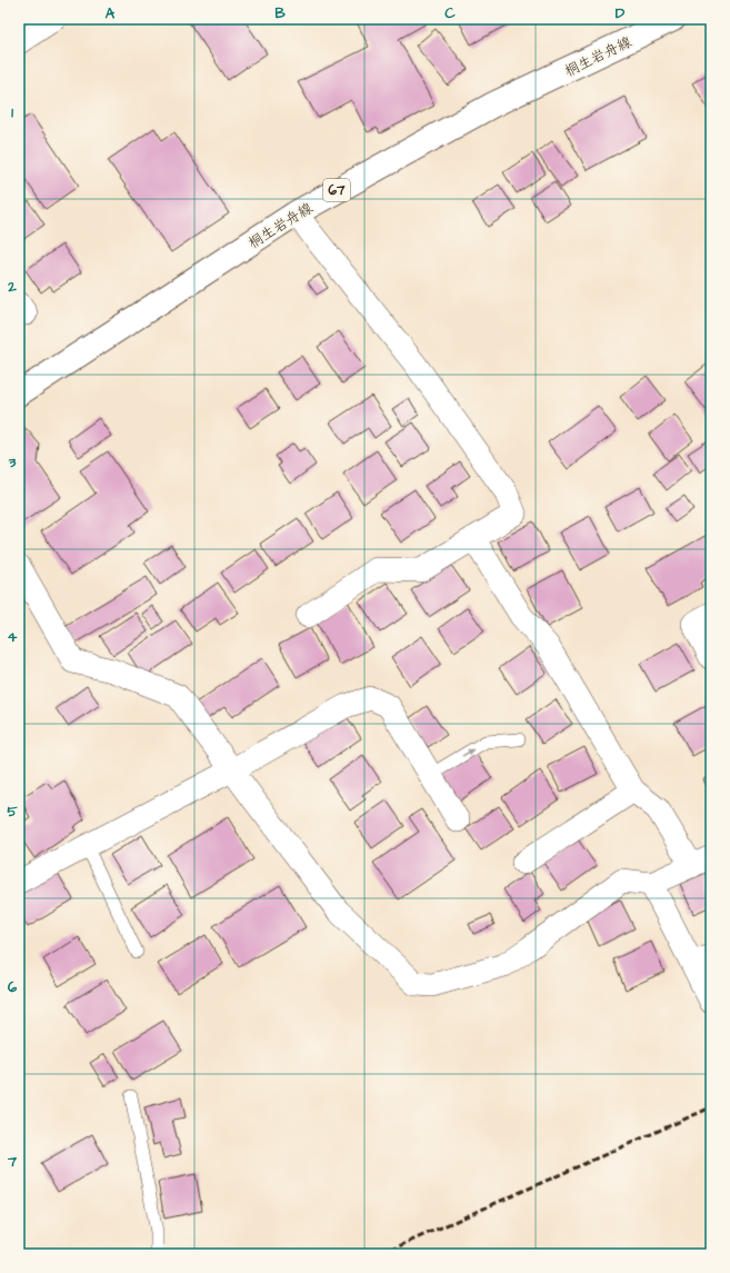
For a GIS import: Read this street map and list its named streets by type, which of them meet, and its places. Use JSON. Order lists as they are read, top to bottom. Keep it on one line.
{"streets":{"main road":["桐生岩舟線","67"]},"grid":{"columns":["A","B","C","D"],"rows":["1","2","3","4","5","6","7"]}}
